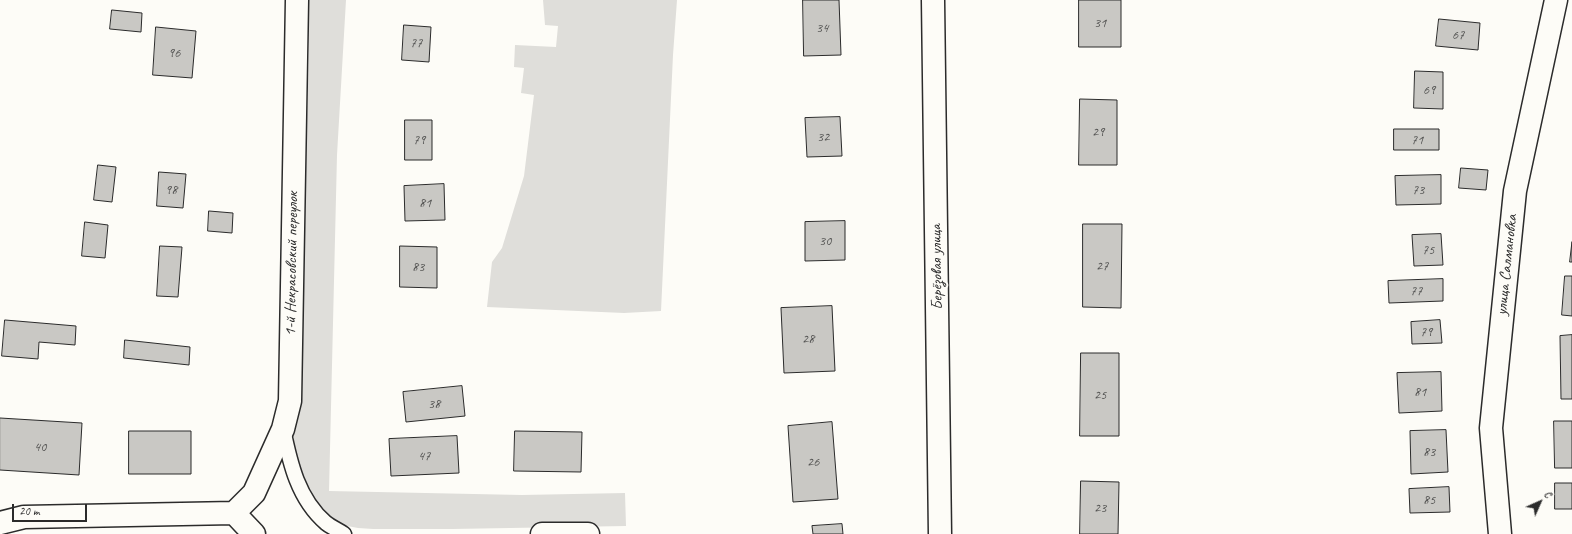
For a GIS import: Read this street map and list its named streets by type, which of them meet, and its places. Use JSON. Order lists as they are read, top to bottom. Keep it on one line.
{"streets":{"street":["1-й Некрасовский переулок","улица Салмановка","Берёзовая улица"]},"house_numbers":["31","34","67","77","96","69","29","32","79","71","98","73","81","30","75","27","83","77","79","28","81","25","38","40","83","47","26","85","23"],"scale_bar":"20 m","north":"top right"}
